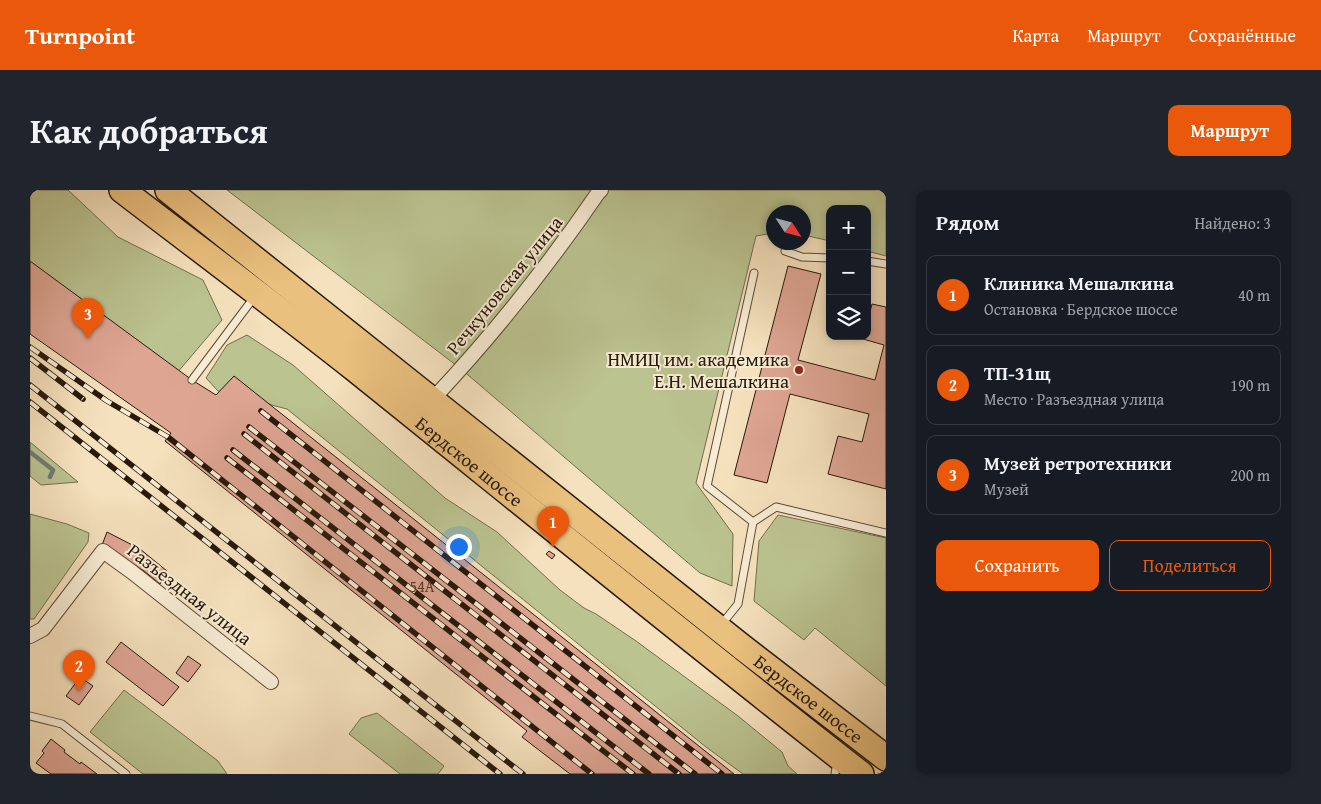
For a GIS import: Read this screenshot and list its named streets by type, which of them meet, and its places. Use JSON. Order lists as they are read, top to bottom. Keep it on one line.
{"streets":{"highway":["Бердское шоссе"],"street":["Речкуновская улица","Разъездная улица"]},"crossings":[["Речкуновская улица","Бердское шоссе"]],"places":["НМИЦ им. академика Е.Н. Мешалкина"],"house_numbers":["54А"],"north":"bottom right","page":{"header":"Turnpoint","nav":["Карта","Маршрут","Сохранённые"],"title":"Как добраться","buttons":["Маршрут",["Сохранить","Поделиться"]],"heading":["Рядом","Найдено: 3"],"map_buttons":["+","−"],"list":[{"mark":"1","name":"Клиника Мешалкина","note":"Остановка · Бердское шоссе","value":"40 m"},{"mark":"2","name":"ТП-31щ","note":"Место · Разъездная улица","value":"190 m"},{"mark":"3","name":"Музей ретротехники","note":"Музей","value":"200 m"}],"pins":["3","1","2"]}}
